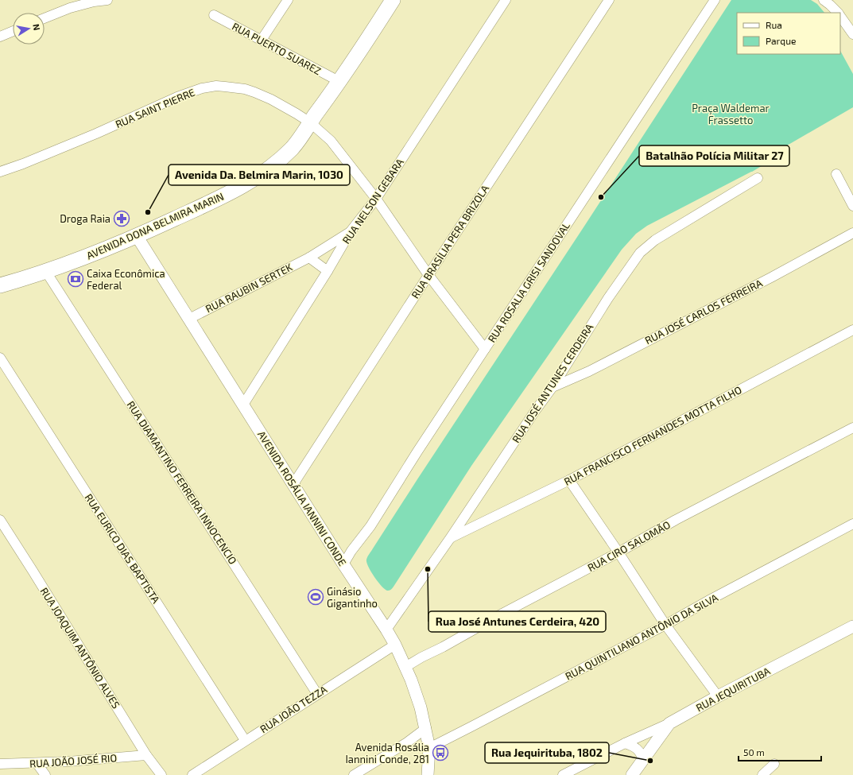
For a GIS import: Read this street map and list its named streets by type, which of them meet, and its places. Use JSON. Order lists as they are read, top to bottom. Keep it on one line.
{"streets":{"main road":["AVENIDA DONA BELMIRA MARIN"],"street":["RUA PUERTO SUAREZ","RUA SAINT PIERRE","RUA NELSON GEBARA","RUA BRASÍLIA PERA BRIZOLA","RUA ROSALIA GRISI SANDOVAL","RUA RAUBIN SERTEK","RUA JOSÉ CARLOS FERREIRA","RUA JOSÉ ANTUNES CERDEIRA","RUA FRANCISCO FERNANDES MOTTA FILHO","RUA DIAMANTINO FERREIRA INNOCENCIO","AVENIDA ROSÁLIA IANNINI CONDE","RUA CIRO SALOMÃO","RUA EURICO DIAS BAPTISTA","RUA QUINTILIANO ANTÔNIO DA SILVA","RUA JOAQUIM ANTÔNIO ALVES","RUA JEQUIRITUBA","RUA JOÃO TEZZA","RUA JOÃO JOSÉ RIO"]},"crossings":[["RUA PUERTO SUAREZ","AVENIDA DONA BELMIRA MARIN"],["RUA SAINT PIERRE","RUA NELSON GEBARA"],["RUA SAINT PIERRE","AVENIDA DONA BELMIRA MARIN"],["RUA SAINT PIERRE","RUA BRASÍLIA PERA BRIZOLA"],["RUA SAINT PIERRE","RUA ROSALIA GRISI SANDOVAL"],["RUA NELSON GEBARA","RUA RAUBIN SERTEK"],["RUA NELSON GEBARA","AVENIDA ROSÁLIA IANNINI CONDE"],["AVENIDA DONA BELMIRA MARIN","RUA DIAMANTINO FERREIRA INNOCENCIO"],["AVENIDA DONA BELMIRA MARIN","AVENIDA ROSÁLIA IANNINI CONDE"],["RUA BRASÍLIA PERA BRIZOLA","AVENIDA ROSÁLIA IANNINI CONDE"],["RUA ROSALIA GRISI SANDOVAL","AVENIDA ROSÁLIA IANNINI CONDE"],["RUA RAUBIN SERTEK","AVENIDA ROSÁLIA IANNINI CONDE"],["RUA JOSÉ CARLOS FERREIRA","RUA JOSÉ ANTUNES CERDEIRA"],["RUA JOSÉ ANTUNES CERDEIRA","RUA FRANCISCO FERNANDES MOTTA FILHO"],["RUA JOSÉ ANTUNES CERDEIRA","AVENIDA ROSÁLIA IANNINI CONDE"],["RUA DIAMANTINO FERREIRA INNOCENCIO","RUA JOÃO TEZZA"],["AVENIDA ROSÁLIA IANNINI CONDE","RUA CIRO SALOMÃO"],["AVENIDA ROSÁLIA IANNINI CONDE","RUA QUINTILIANO ANTÔNIO DA SILVA"],["AVENIDA ROSÁLIA IANNINI CONDE","RUA JOÃO TEZZA"],["RUA EURICO DIAS BAPTISTA","RUA JOÃO TEZZA"],["RUA JOAQUIM ANTÔNIO ALVES","RUA JOÃO JOSÉ RIO"]],"parks":["Praça Waldemar Frassetto"],"places":{"other":["Batalhão Polícia Militar 27","Avenida Da. Belmira Marin, 1030","Rua José Antunes Cerdeira, 420","Rua Jequirituba, 1802"],"pharmacy":["Droga Raia"],"bank":["Caixa Econômica Federal"],"sports":["Ginásio Gigantinho"],"bus stop":["Avenida Rosália Iannini Conde, 281"]},"legend":["Rua","Parque"],"scale_bar":"50 m","north":"right"}
